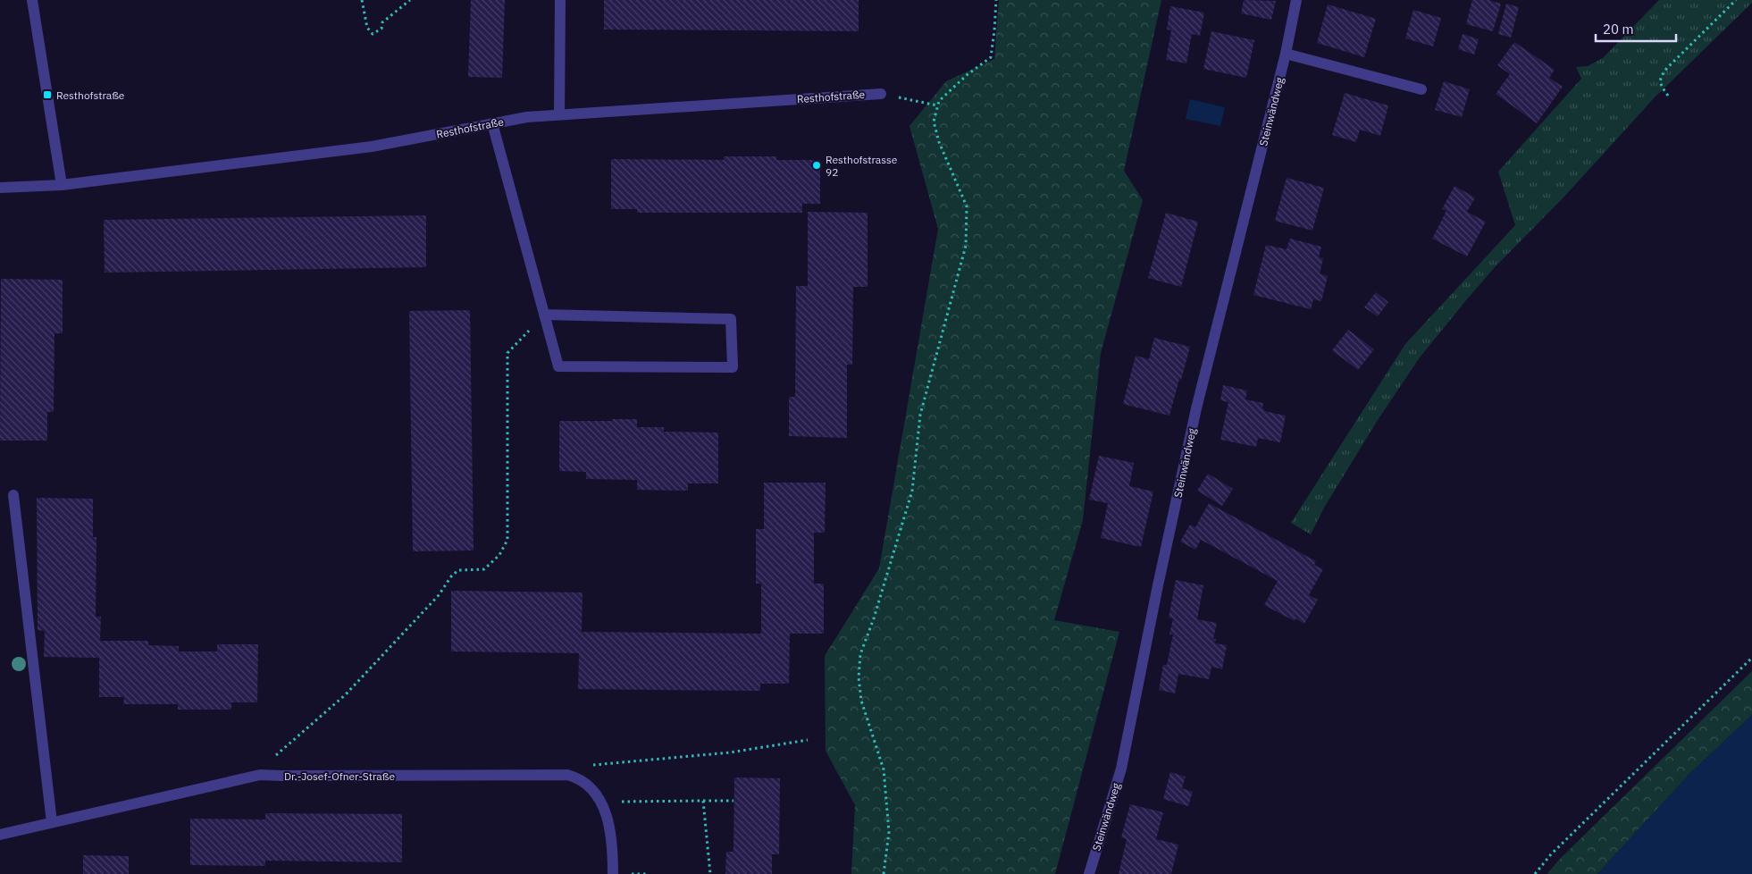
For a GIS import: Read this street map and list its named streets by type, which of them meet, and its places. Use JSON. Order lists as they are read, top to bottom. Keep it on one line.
{"streets":{"street":["Resthofstraße","Steinwändweg","Dr.-Josef-Ofner-Straße"]},"places":{"transit":["Resthofstraße"],"other":["Resthofstrasse 92"]},"scale_bar":"20 m"}
